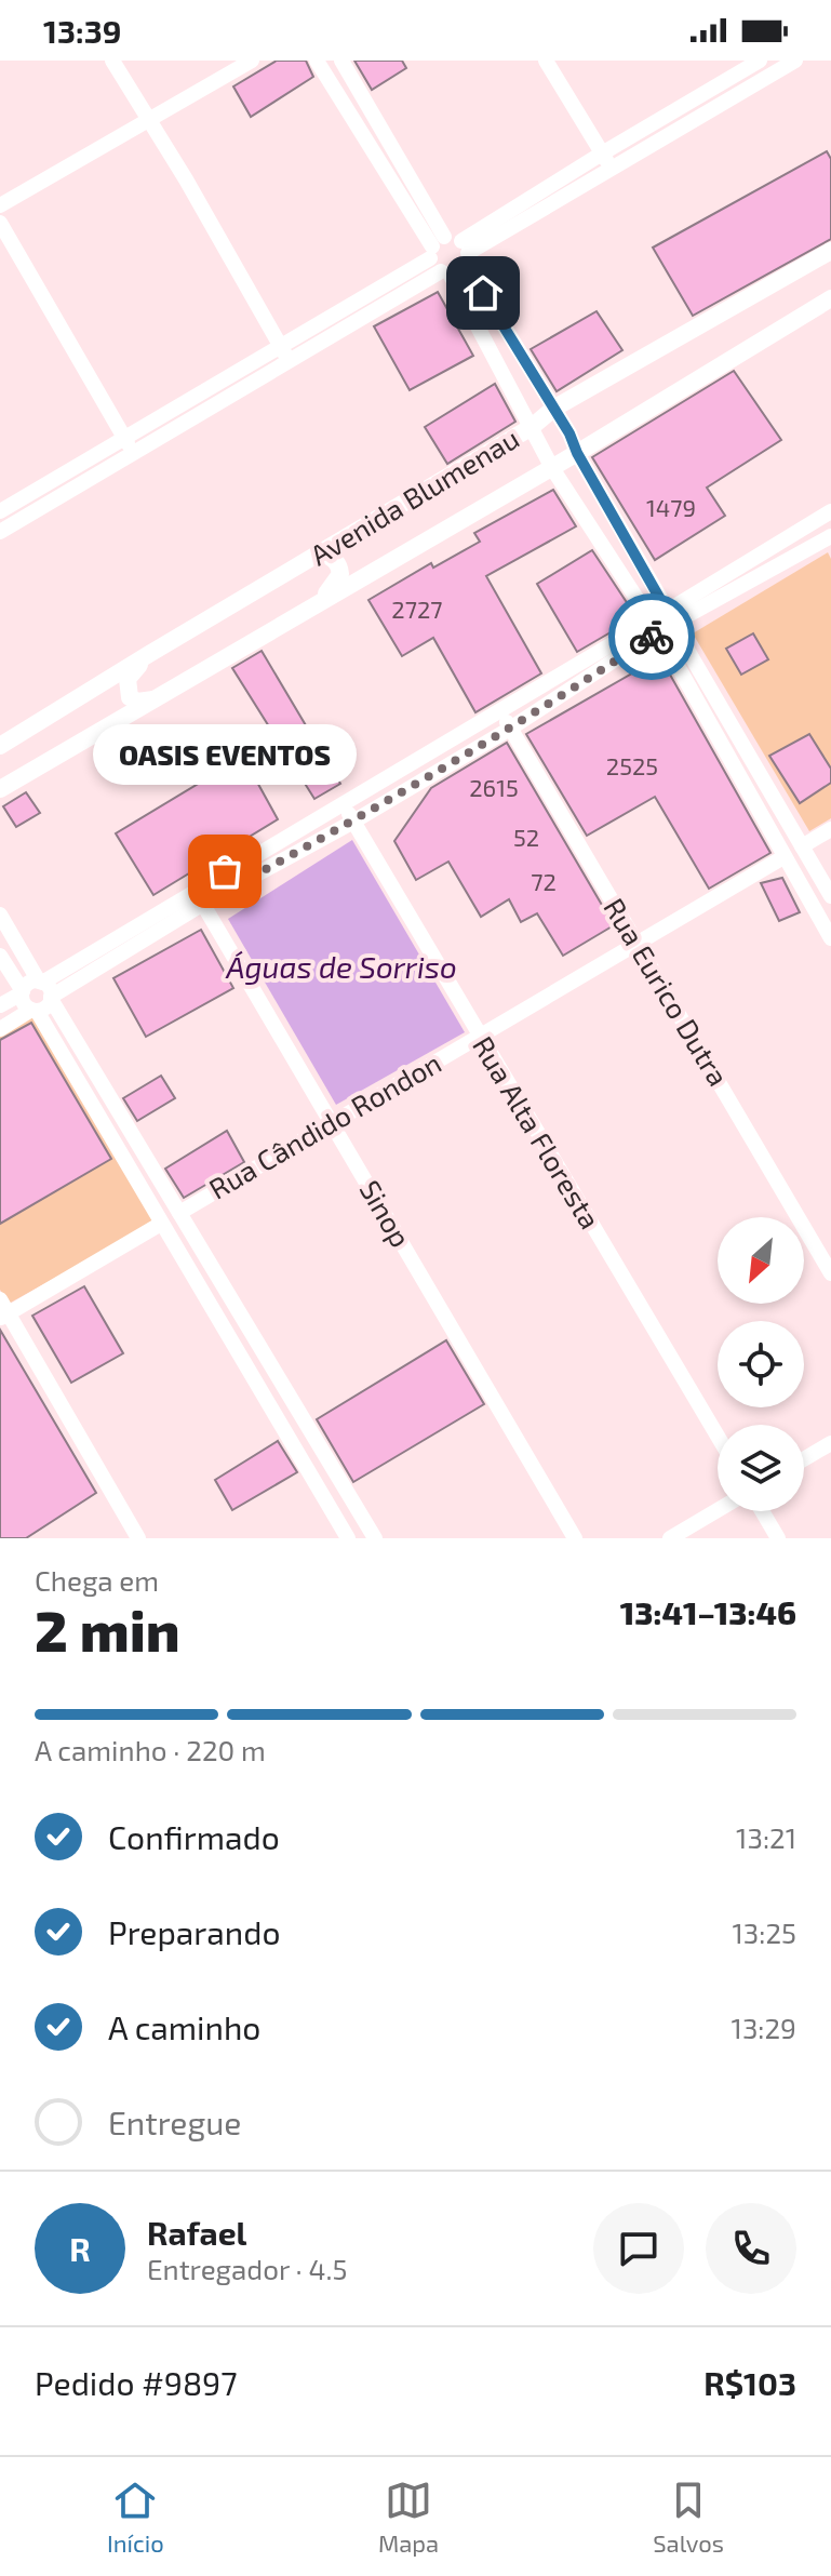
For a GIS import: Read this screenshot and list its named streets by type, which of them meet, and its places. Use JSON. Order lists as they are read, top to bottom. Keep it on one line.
{"streets":{"main road":["Avenida Blumenau"],"street":["Rua Eurico Dutra","Rua Cândido Rondon","Rua Alta Floresta","Sinop"]},"crossings":[["Rua Eurico Dutra","Rua Cândido Rondon"],["Rua Cândido Rondon","Rua Alta Floresta"],["Rua Cândido Rondon","Sinop"]],"water":["Águas de Sorriso"],"places":["OASIS EVENTOS"],"house_numbers":["1479","2727","2525","2615","52","72"],"north":"bottom left","page":{"status":"13:39","bubble":"OASIS EVENTOS","heading":["2 min","Chega em","13:41–13:46"],"panel":["Rafael","Entregador · 4.5","Pedido #9897","R$103"],"bar":"A caminho · 220 m","list":[["Confirmado","13:21"],["Preparando","13:25"],["A caminho","13:29"],"Entregue"],"round":"R","tabs":["Início","Mapa","Salvos"]}}
